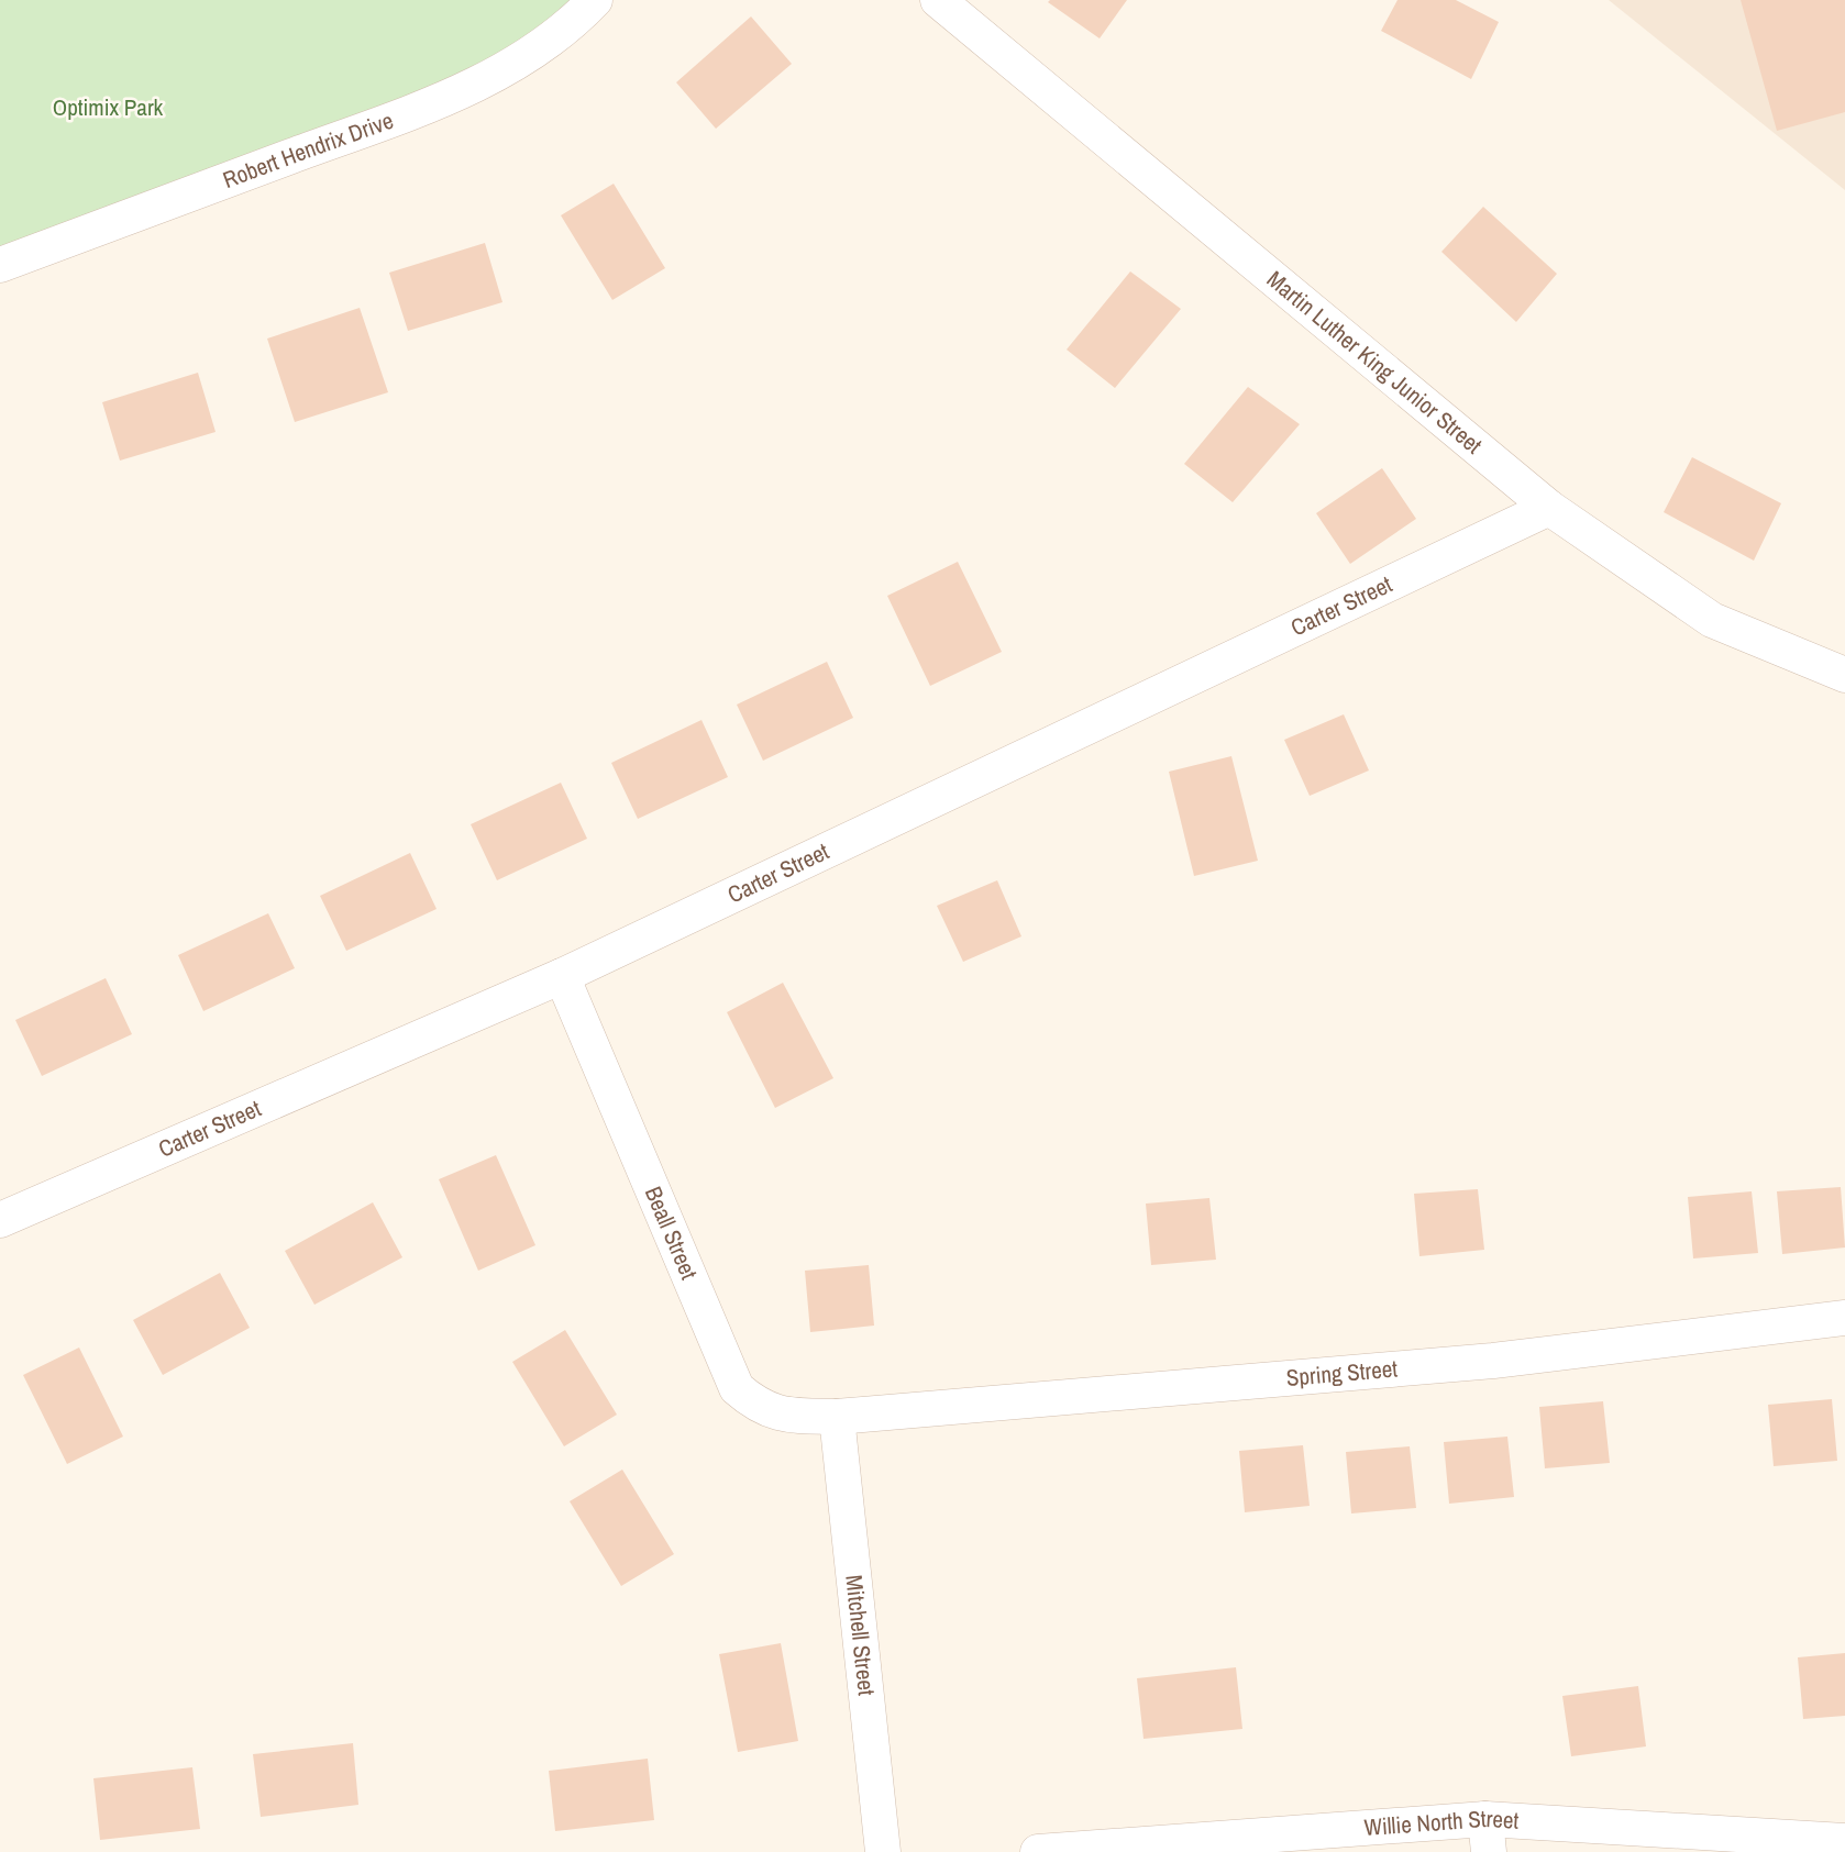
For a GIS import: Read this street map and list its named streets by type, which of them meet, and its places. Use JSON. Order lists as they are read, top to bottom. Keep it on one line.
{"streets":{"street":["Robert Hendrix Drive","Martin Luther King Junior Street","Carter Street","Beall Street","Spring Street","Mitchell Street","Willie North Street"]},"crossings":[["Martin Luther King Junior Street","Carter Street"],["Carter Street","Beall Street"],["Beall Street","Spring Street"],["Beall Street","Mitchell Street"],["Spring Street","Mitchell Street"]],"parks":["Optimix Park"]}
